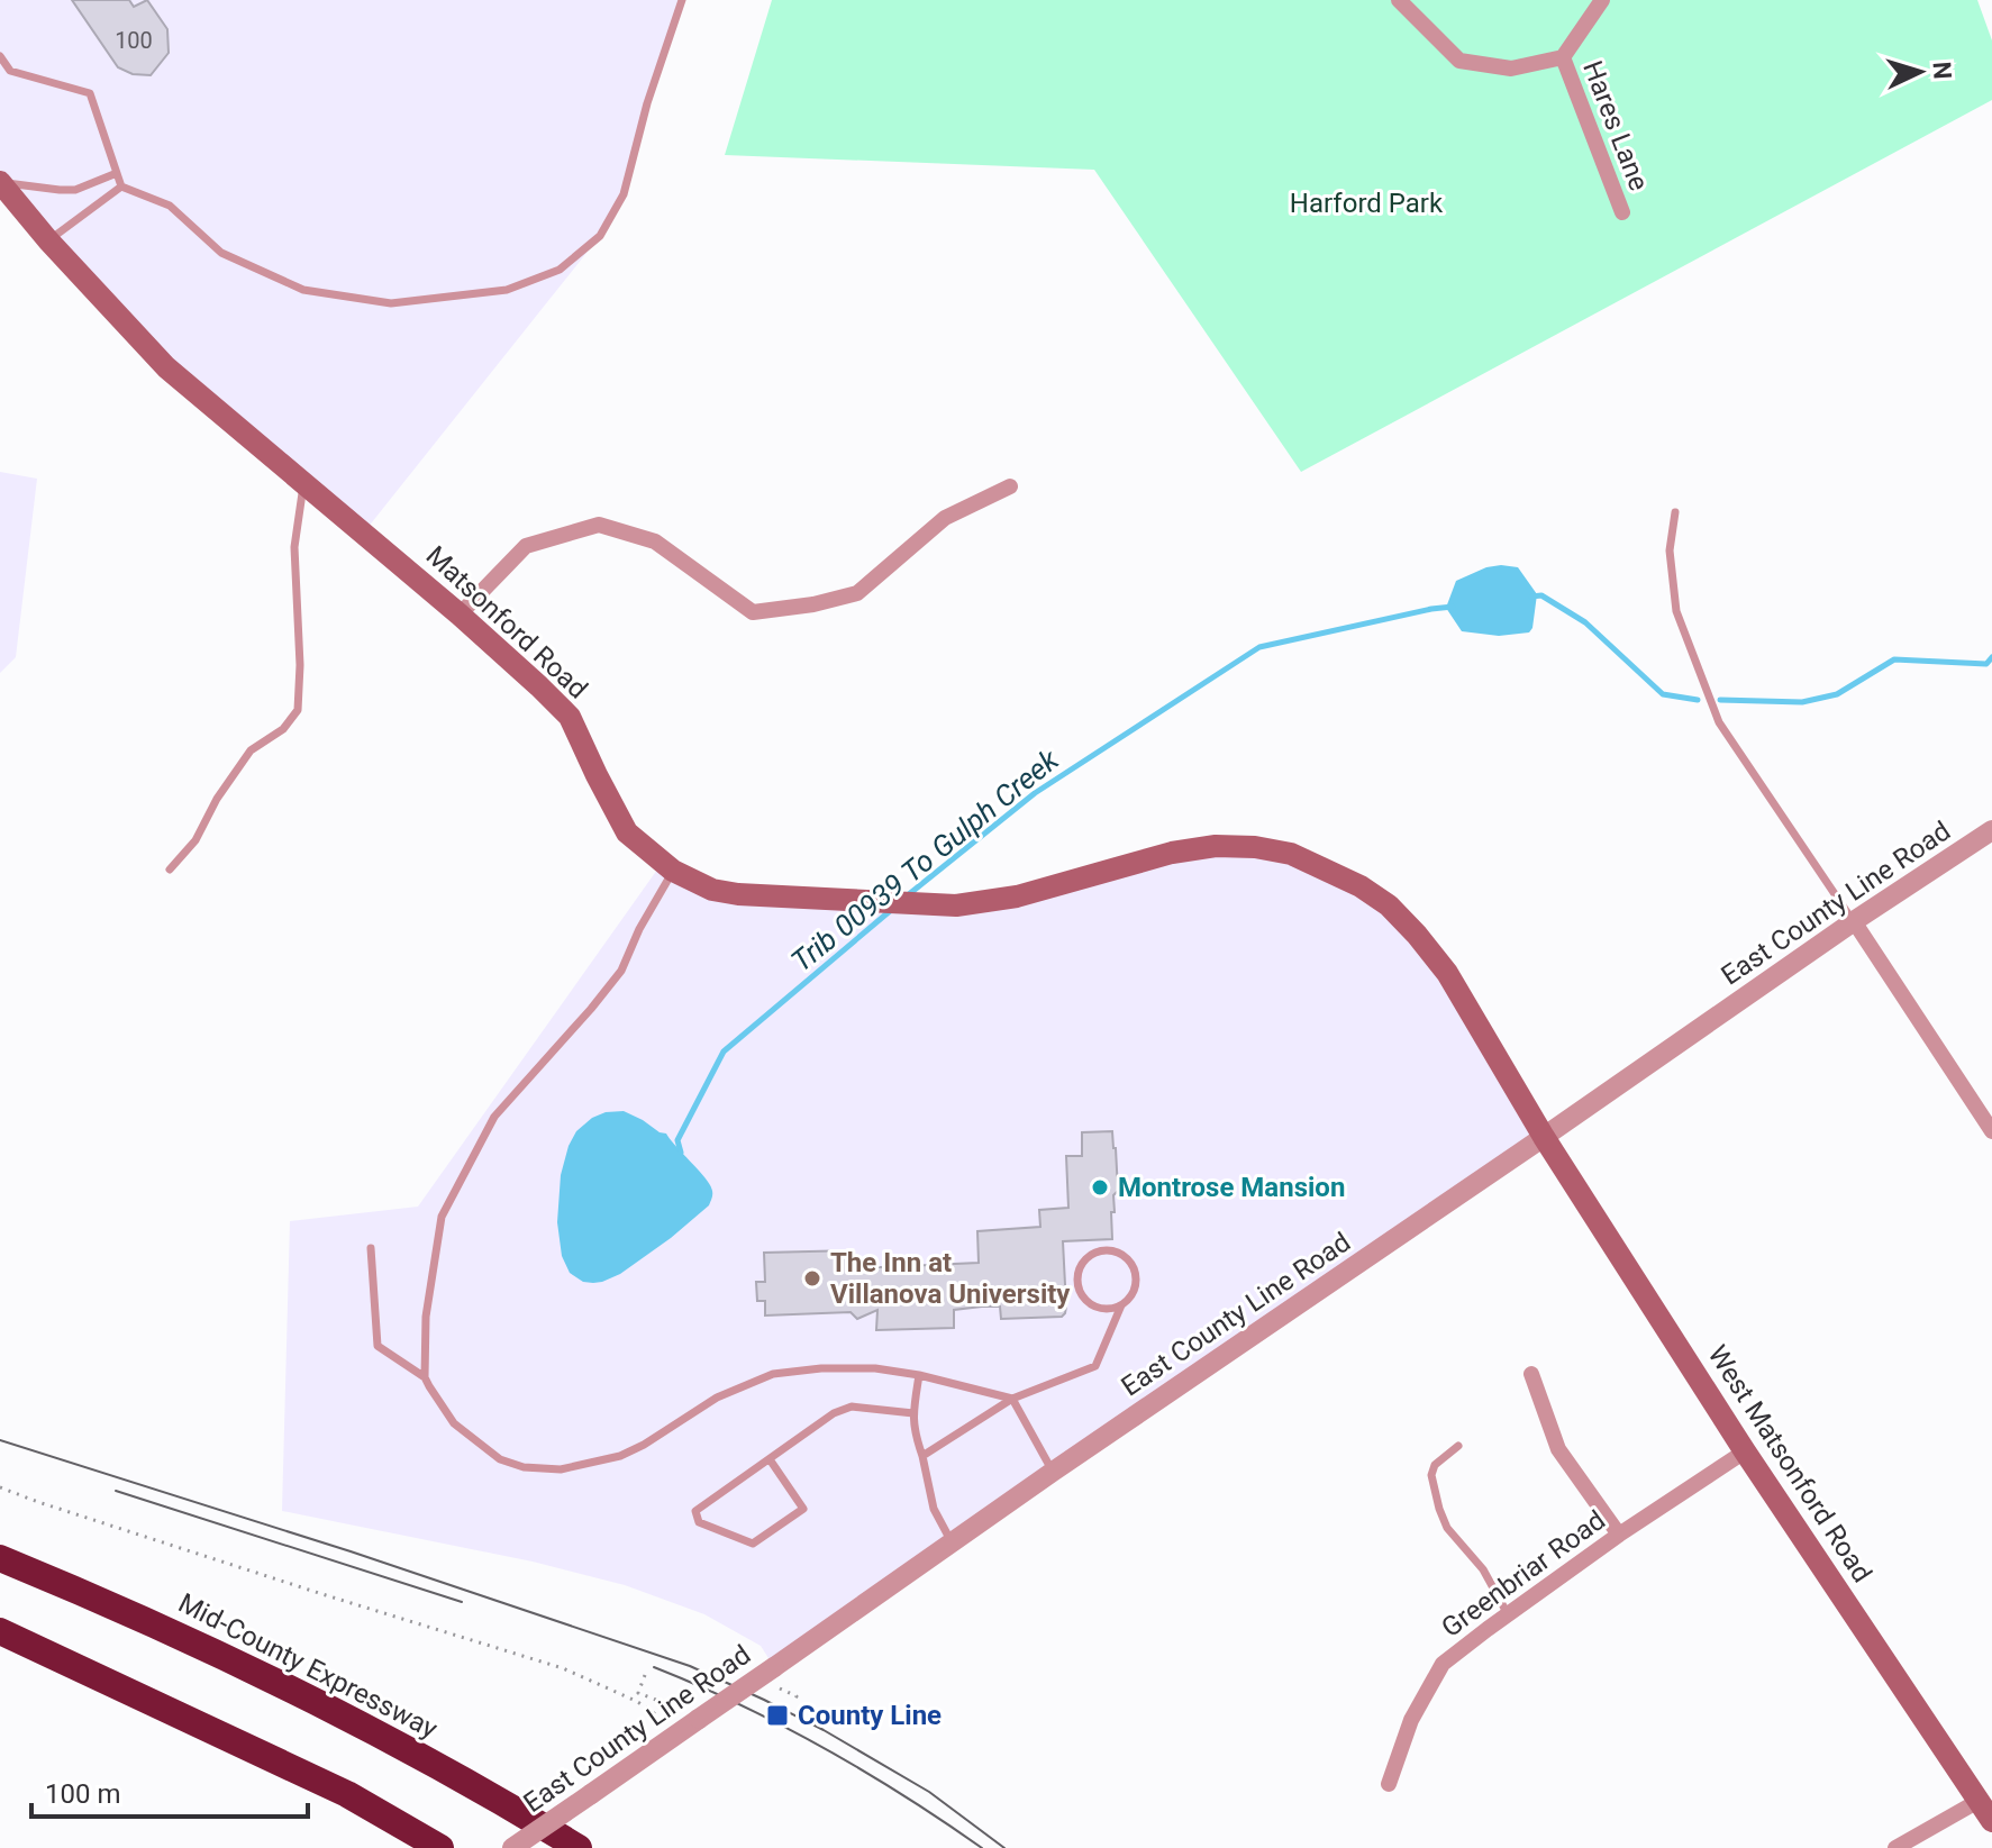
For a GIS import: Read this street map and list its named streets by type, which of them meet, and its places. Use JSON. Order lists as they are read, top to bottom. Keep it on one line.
{"streets":{"highway":["Mid-County Expressway"],"main road":["Matsonford Road","West Matsonford Road"],"street":["Hares Lane","East County Line Road","Greenbriar Road"]},"crossings":[["Matsonford Road","East County Line Road"],["Matsonford Road","West Matsonford Road"],["East County Line Road","West Matsonford Road"],["West Matsonford Road","Greenbriar Road"]],"water":["Trib 00939 To Gulph Creek"],"parks":["Harford Park"],"places":{"other":["Montrose Mansion","The Inn at Villanova University"],"transit":["County Line"]},"house_numbers":["100"],"scale_bar":"100 m","north":"right"}
